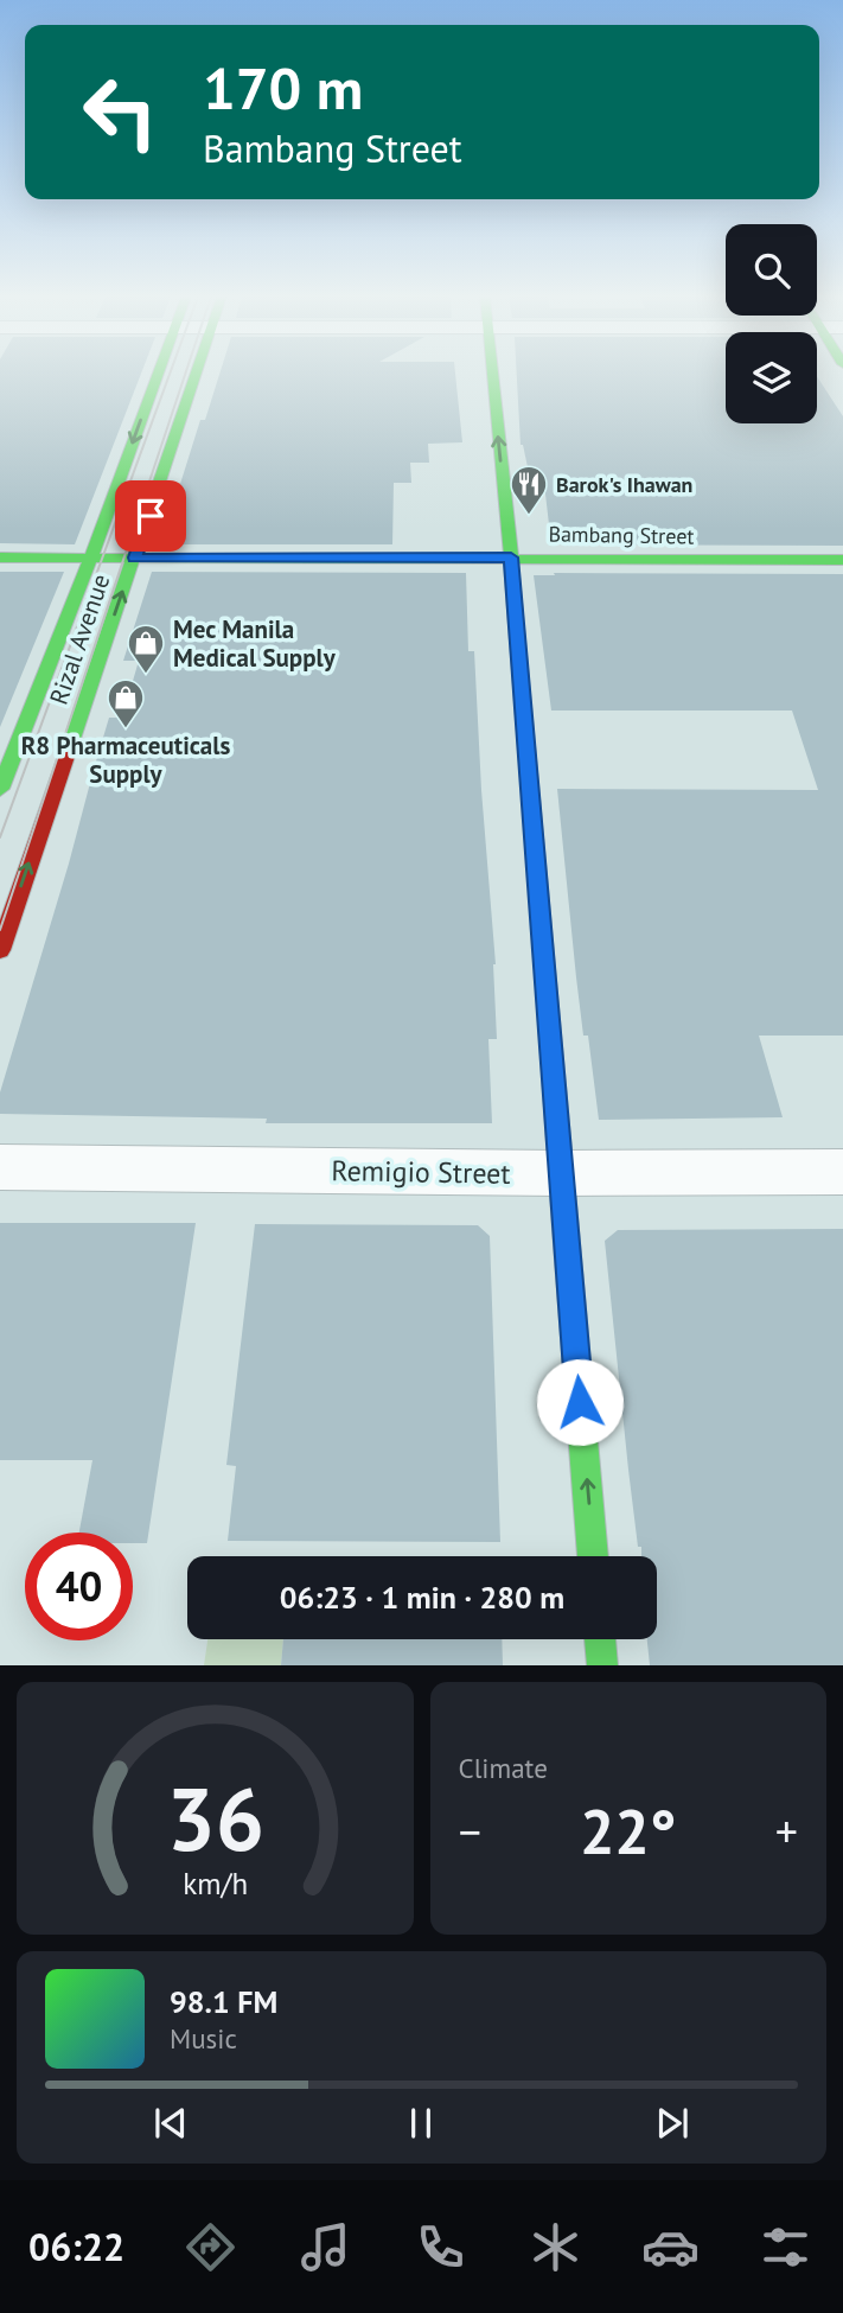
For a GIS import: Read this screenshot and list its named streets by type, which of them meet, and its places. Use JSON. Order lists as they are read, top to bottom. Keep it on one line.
{"streets":{"street":["Bambang Street","Rizal Avenue","Remigio Street"]},"crossings":[["Bambang Street","Rizal Avenue"]],"places":{"restaurant":["Barok's Ihawan"],"shop":["Mec Manila Medical Supply","R8 Pharmaceuticals Supply"]},"page":{"turn":["170 m","Bambang Street"],"limit":"40","trip":"06:23 · 1 min · 280 m","tile":"Climate","heat":["−","22°","+"],"song":["98.1 FM","Music"],"tabs":"06:22","gauge":["36","km/h"]}}
